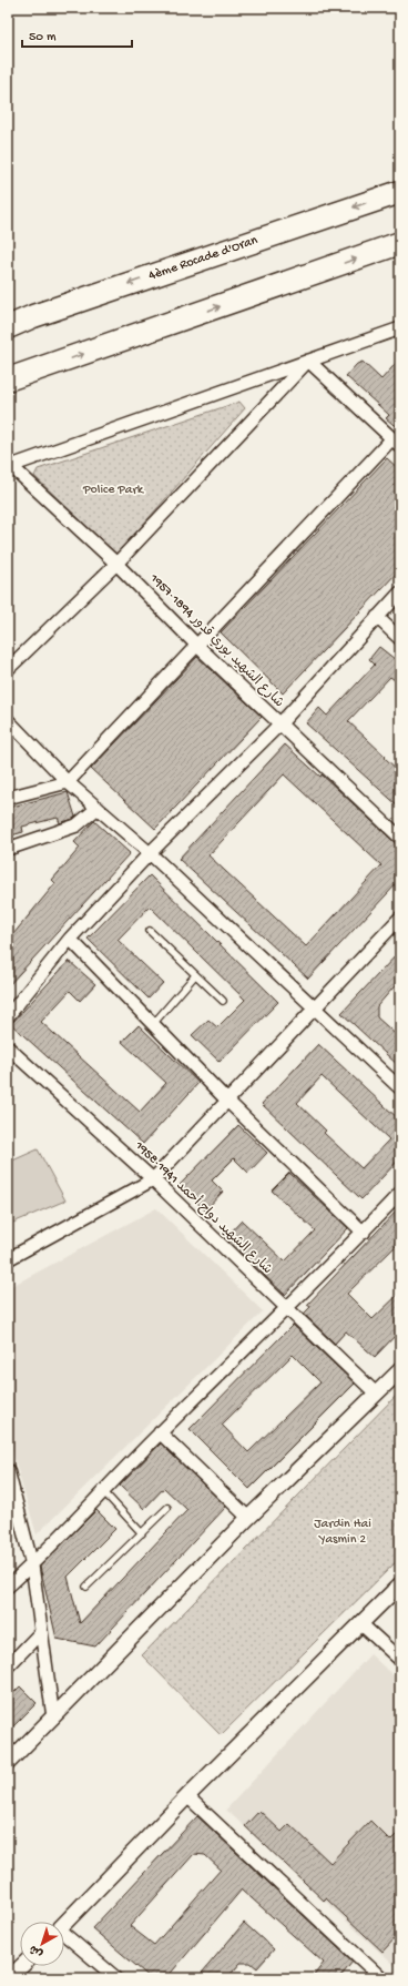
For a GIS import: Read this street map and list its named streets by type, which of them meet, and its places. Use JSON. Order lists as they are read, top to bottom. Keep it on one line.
{"streets":{"highway":["4ème Rocade d'Oran"],"street":["شارع الشهيد بوري قدور 1894-1957","شارع الشهيد دواح أحمد 1941-1958"]},"parks":["Police Park","Jardin Hai Yasmin 2"],"scale_bar":"50 m","north":"bottom left"}
